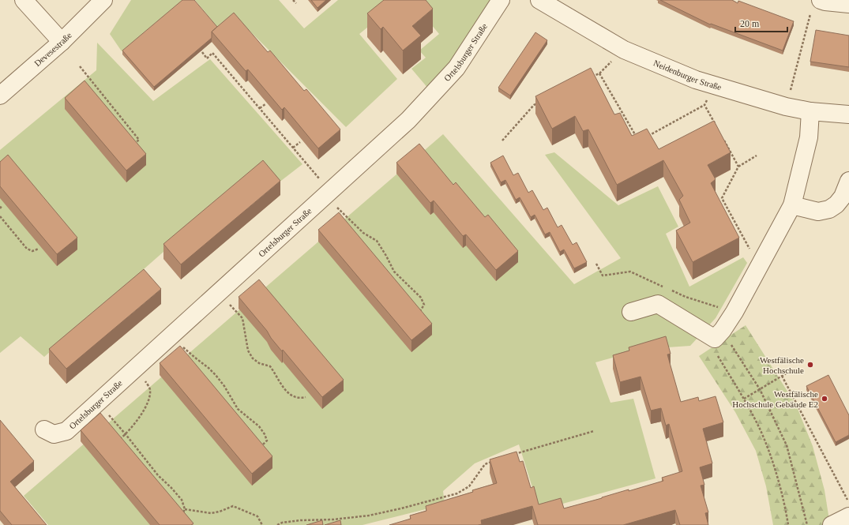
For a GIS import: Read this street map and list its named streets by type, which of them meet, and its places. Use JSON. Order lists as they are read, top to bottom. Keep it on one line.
{"streets":{"street":["Devesestraße","Ortelsburger Straße","Neidenburger Straße"]},"places":["Westfälische Hochschule","Westfälische Hochschule Gebäude E2"],"scale_bar":"20 m"}
